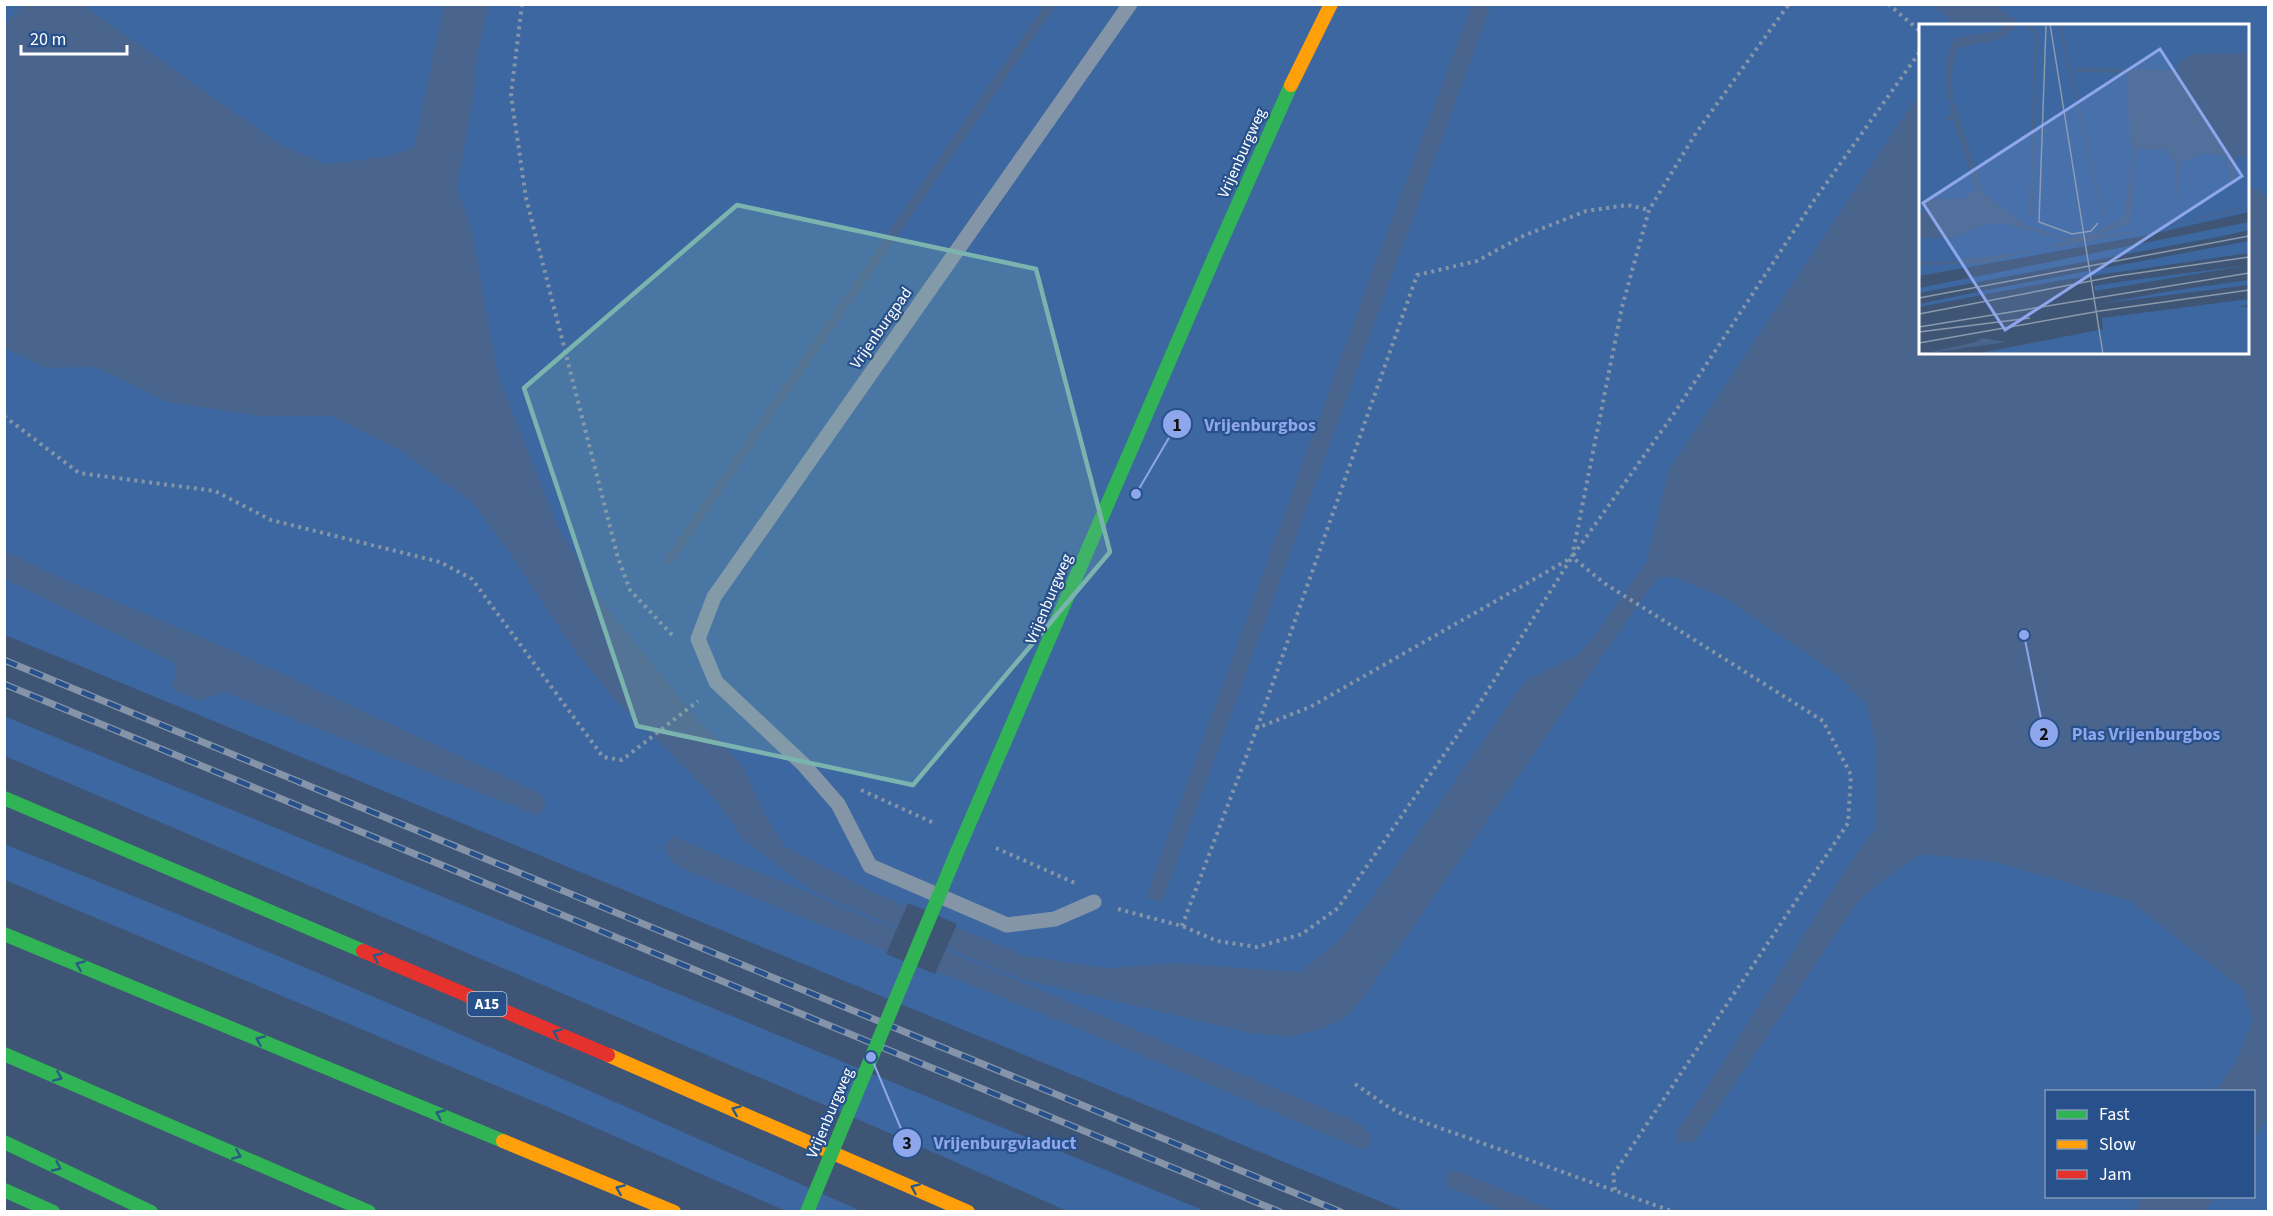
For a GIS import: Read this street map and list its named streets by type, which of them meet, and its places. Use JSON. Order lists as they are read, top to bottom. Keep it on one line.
{"streets":{"main road":["Vrijenburgweg","A15"],"lane":["Vrijenburgpad"]},"places":["Vrijenburgbos","Plas Vrijenburgbos","Vrijenburgviaduct"],"legend":["Fast","Slow","Jam"],"scale_bar":"20 m"}
